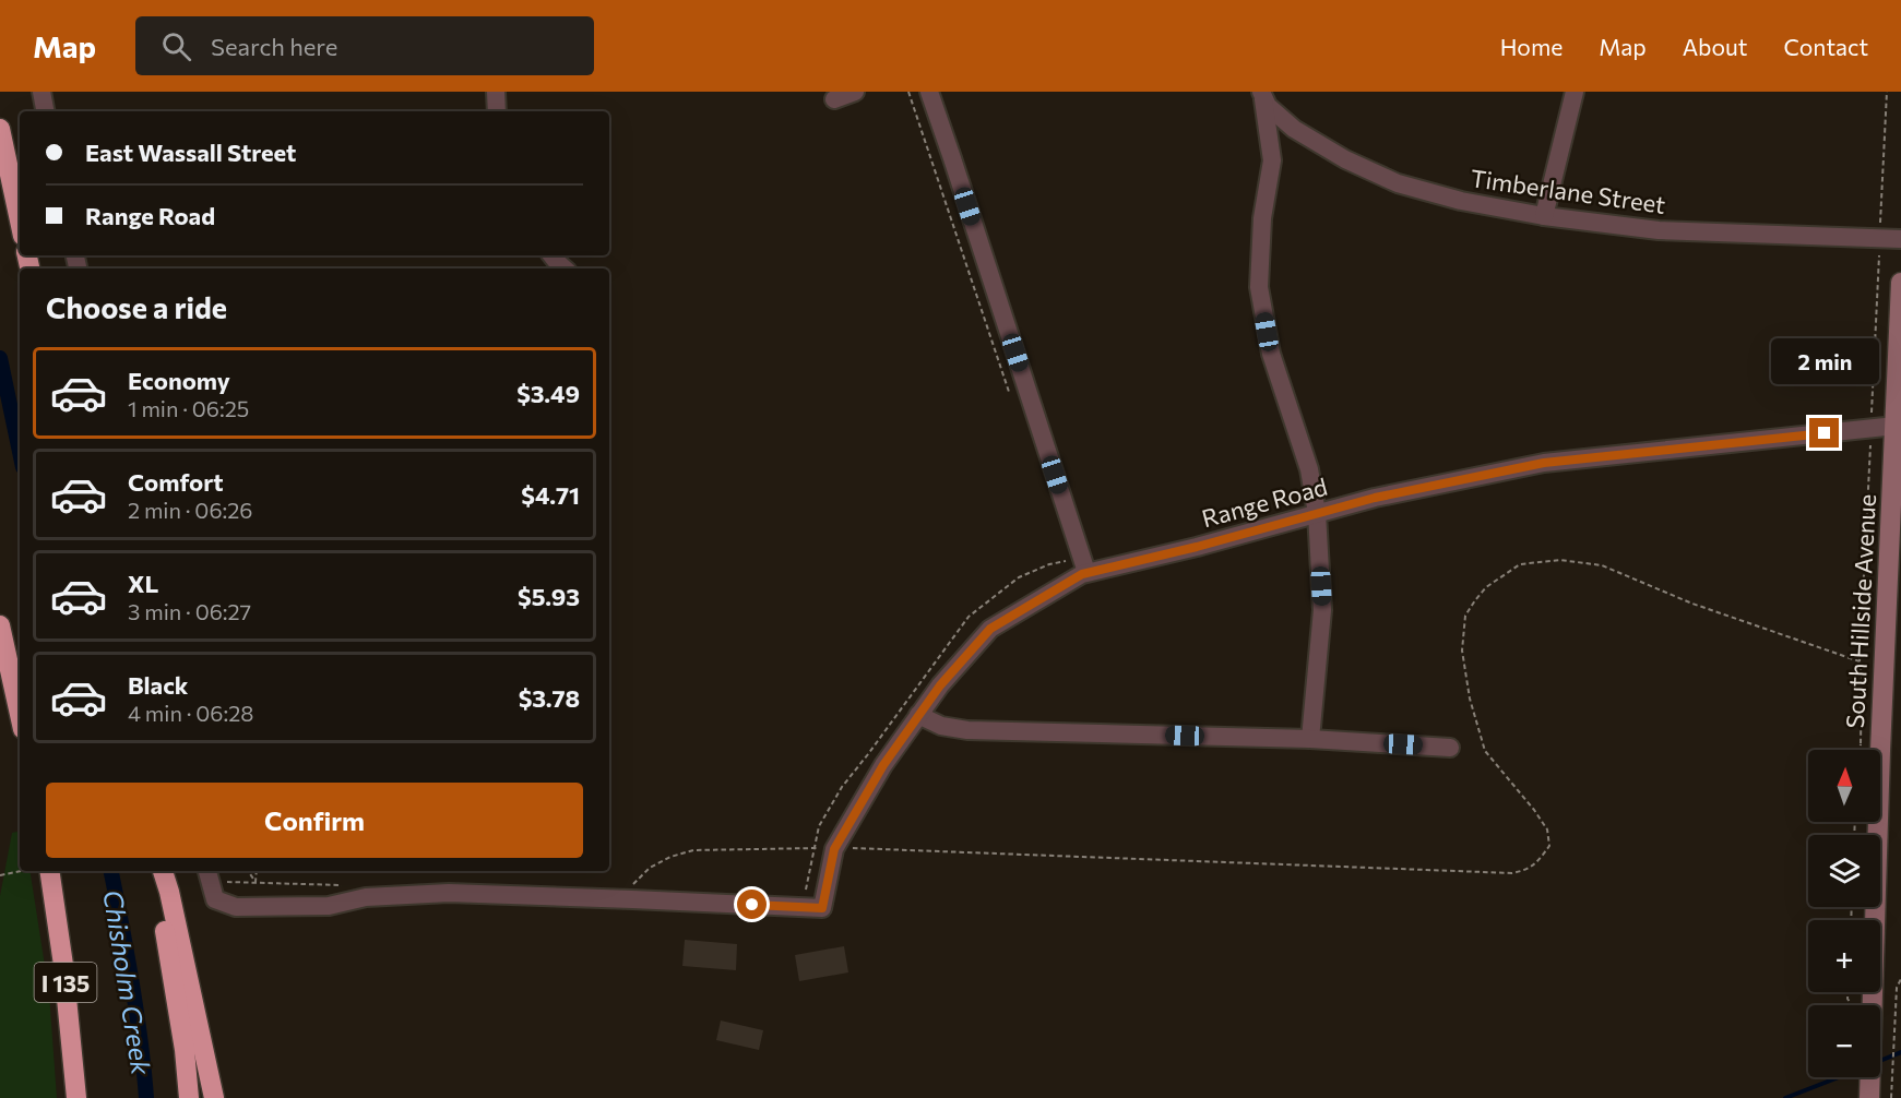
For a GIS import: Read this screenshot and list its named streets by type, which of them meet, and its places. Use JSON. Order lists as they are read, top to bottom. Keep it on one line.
{"streets":{"highway":["I 135"],"main road":["South Hillside Avenue"],"street":["Timberlane Street","Range Road"]},"crossings":[["Range Road","South Hillside Avenue"]],"water":["Chisholm Creek"],"north":"top","page":{"header":"Map","search":"Search here","nav":["Home","Map","About","Contact"],"banner":["East Wassall Street","Range Road"],"heading":"Choose a ride","bubble":"2 min","list":[{"name":"Economy","note":"1 min · 06:25","value":"$3.49"},{"name":"Comfort","note":"2 min · 06:26","value":"$4.71"},{"name":"XL","note":"3 min · 06:27","value":"$5.93"},{"name":"Black","note":"4 min · 06:28","value":"$3.78"}],"map_buttons":["+","−"],"buttons":"Confirm"}}
